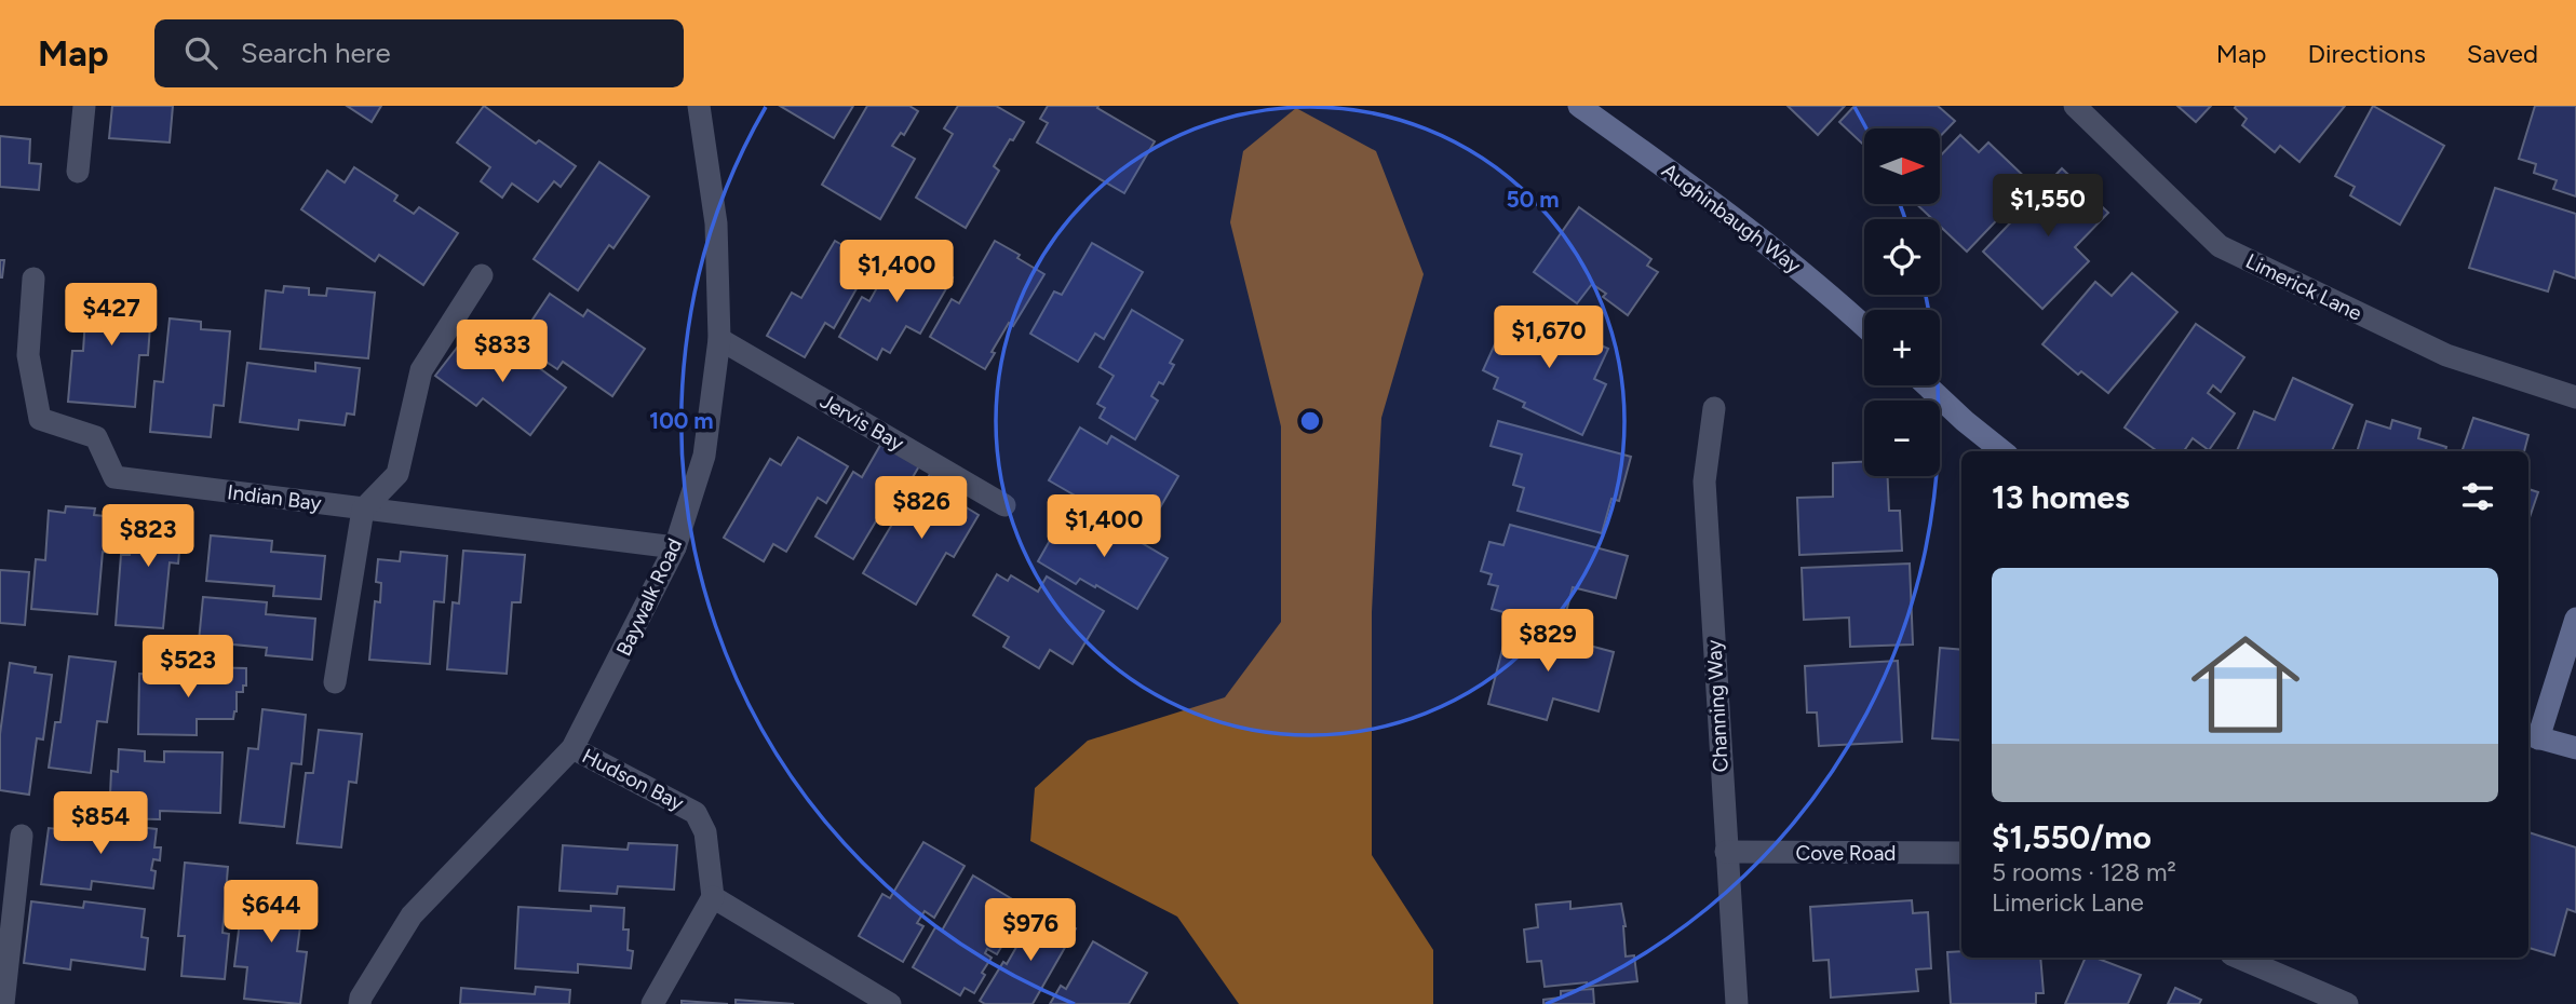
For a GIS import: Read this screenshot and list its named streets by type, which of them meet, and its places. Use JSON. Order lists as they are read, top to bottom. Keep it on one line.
{"streets":{"main road":["Aughinbaugh Way"],"street":["Limerick Lane","Jervis Bay","Indian Bay","Baywalk Road","Channing Way","Hudson Bay","Cove Road"]},"crossings":[["Jervis Bay","Baywalk Road"],["Indian Bay","Baywalk Road"],["Baywalk Road","Hudson Bay"],["Channing Way","Cove Road"]],"north":"right","page":{"header":"Map","search":"Search here","nav":["Map","Directions","Saved"],"map_buttons":["+","−"],"price":["$1,550","$1,400","$427","$1,670","$833","$826","$1,400","$823","$829","$523","$854","$644","$976"],"heading":"13 homes","list":[{"name":"$1,550/mo","note":"5 rooms · 128 m² · Limerick Lane"}]},"rings":["50 m","100 m"]}
